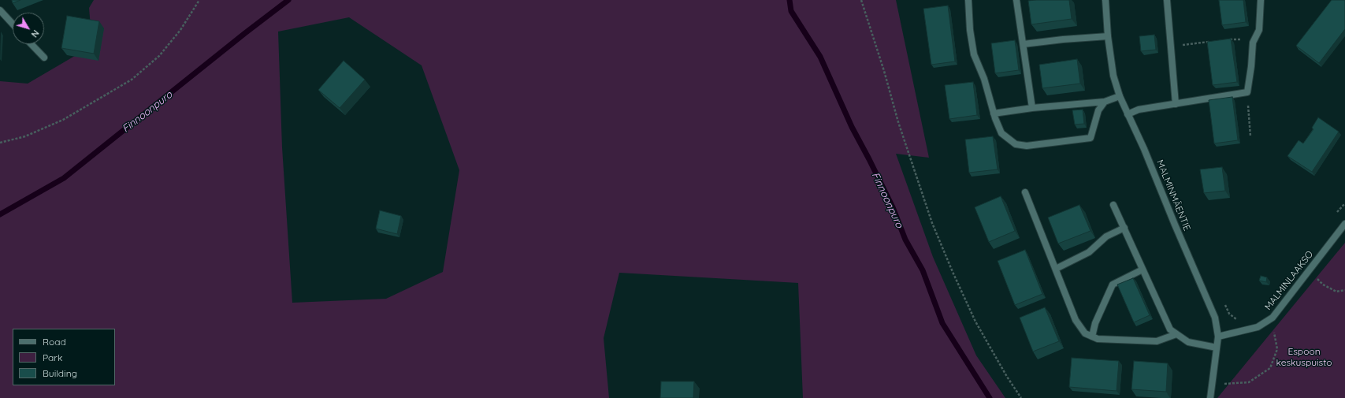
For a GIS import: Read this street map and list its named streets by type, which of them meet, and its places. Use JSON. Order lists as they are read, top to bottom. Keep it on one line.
{"streets":{"street":["MALMINMÄENTIE","MALMINLAAKSO"]},"crossings":[["MALMINMÄENTIE","MALMINLAAKSO"]],"water":["Finnoonpuro"],"parks":["Espoon keskuspuisto"],"legend":["Road","Park","Building"],"north":"bottom right"}
